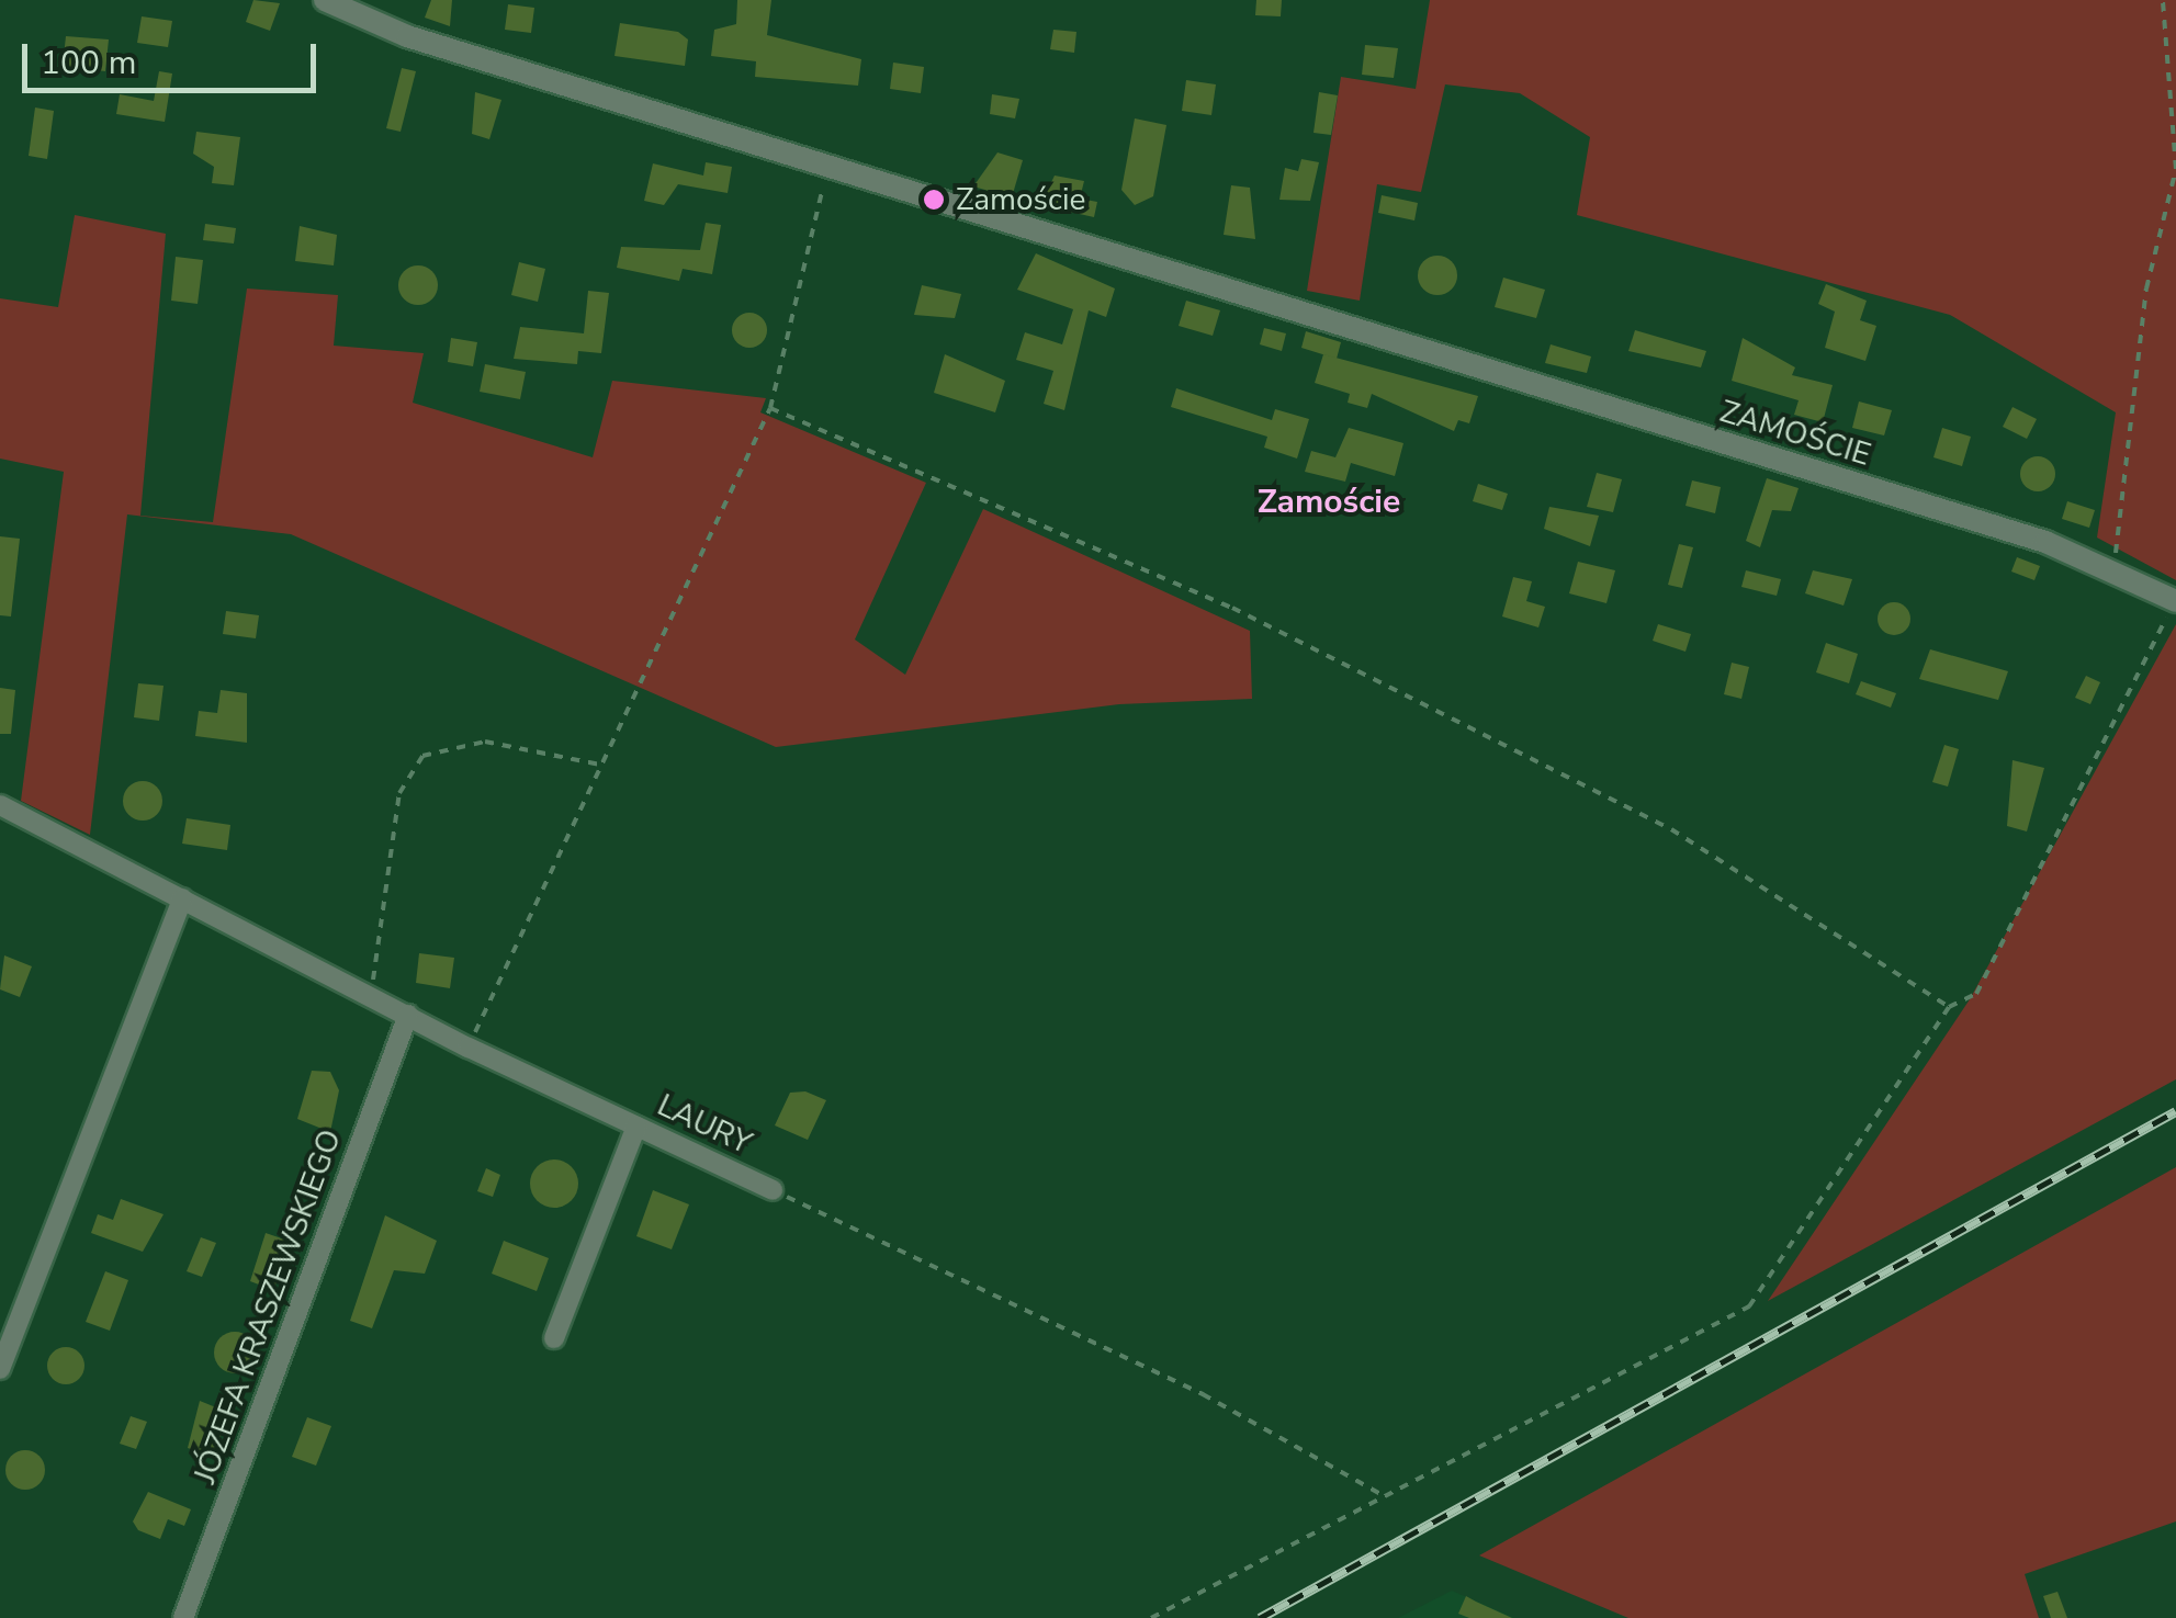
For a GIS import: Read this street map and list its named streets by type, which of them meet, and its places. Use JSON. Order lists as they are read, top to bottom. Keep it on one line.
{"streets":{"street":["ZAMOŚCIE","LAURY","JÓZEFA KRASZEWSKIEGO"]},"crossings":[["LAURY","JÓZEFA KRASZEWSKIEGO"]],"districts":["Zamoście"],"places":["Zamoście"],"scale_bar":"100 m"}
